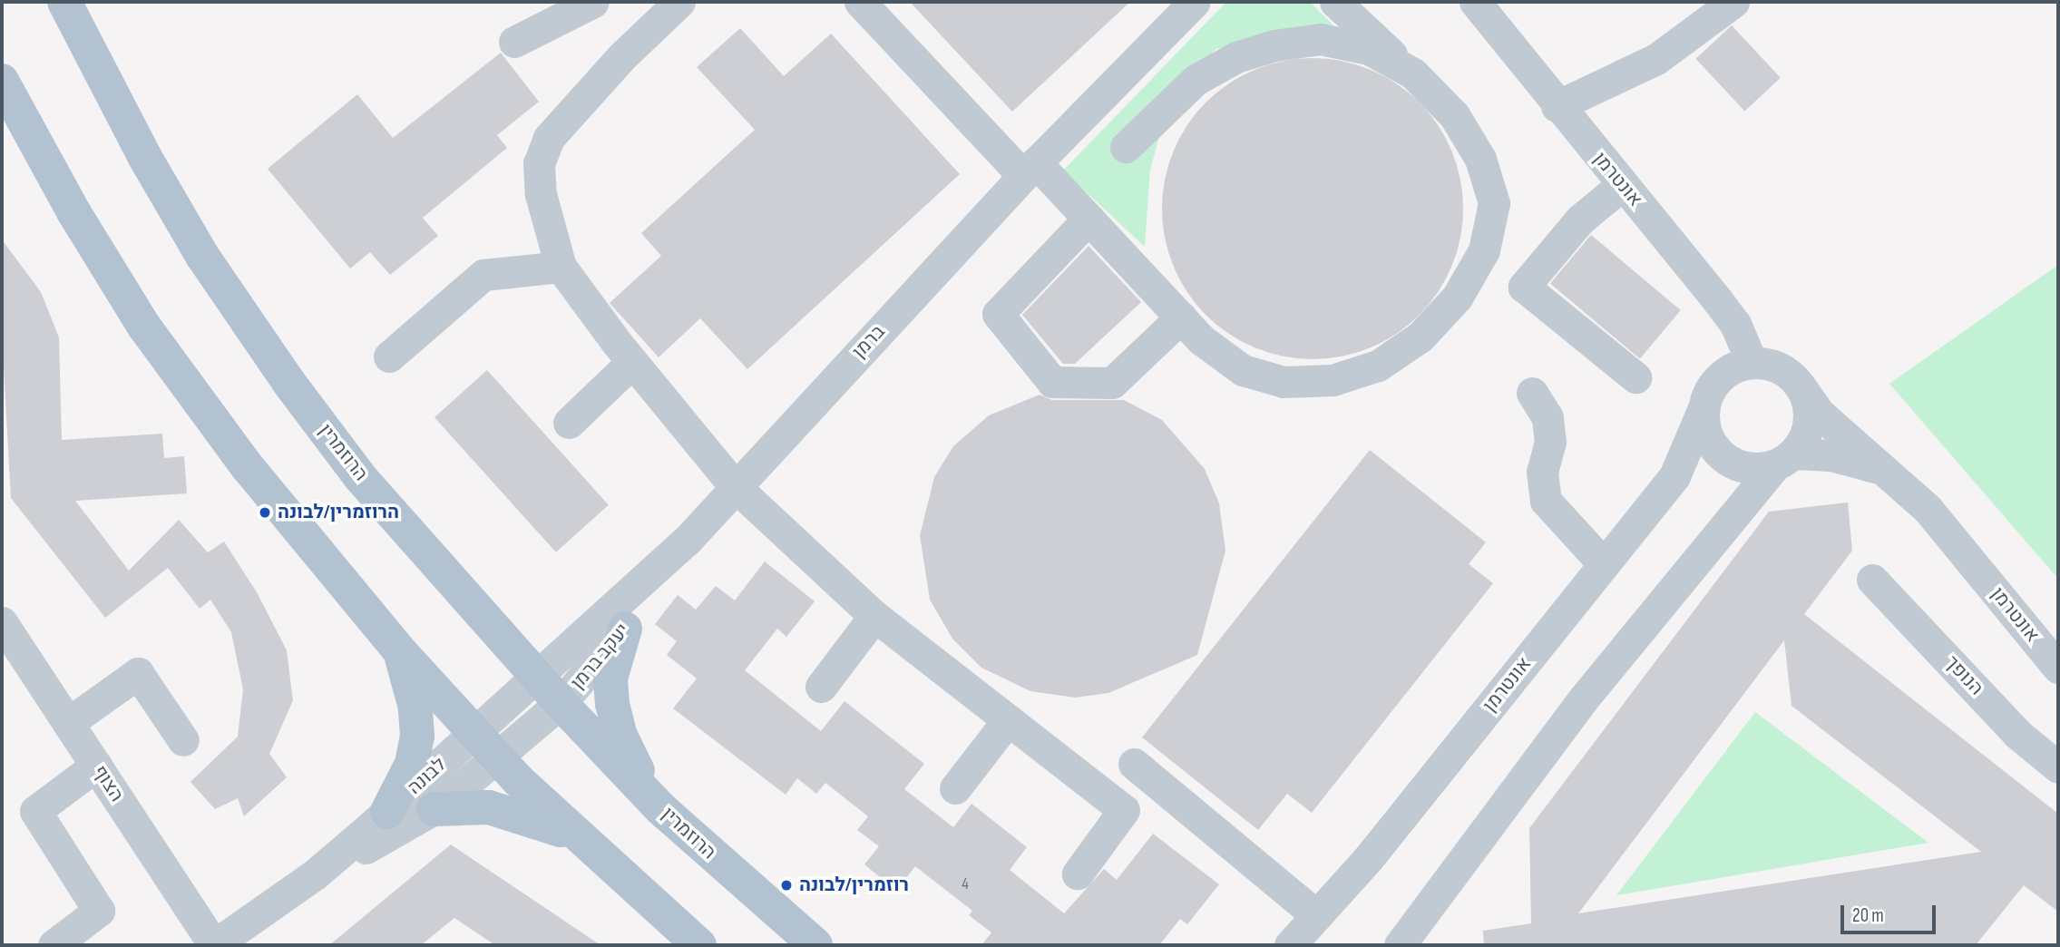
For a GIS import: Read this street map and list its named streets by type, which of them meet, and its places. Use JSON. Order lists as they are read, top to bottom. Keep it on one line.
{"streets":{"main road":["הרוזמרין"],"street":["אונטרמן","ברמן","יעקב ברמן","הנופך","לבונה","הצוף"]},"crossings":[["ברמן","הרוזמרין"],["ברמן","יעקב ברמן"],["ברמן","לבונה"],["הרוזמרין","יעקב ברמן"],["הרוזמרין","לבונה"],["יעקב ברמן","לבונה"],["לבונה","הצוף"]],"places":["הרוזמרין/לבונה","רוזמרין/לבונה"],"house_numbers":["4"],"scale_bar":"20 m"}
